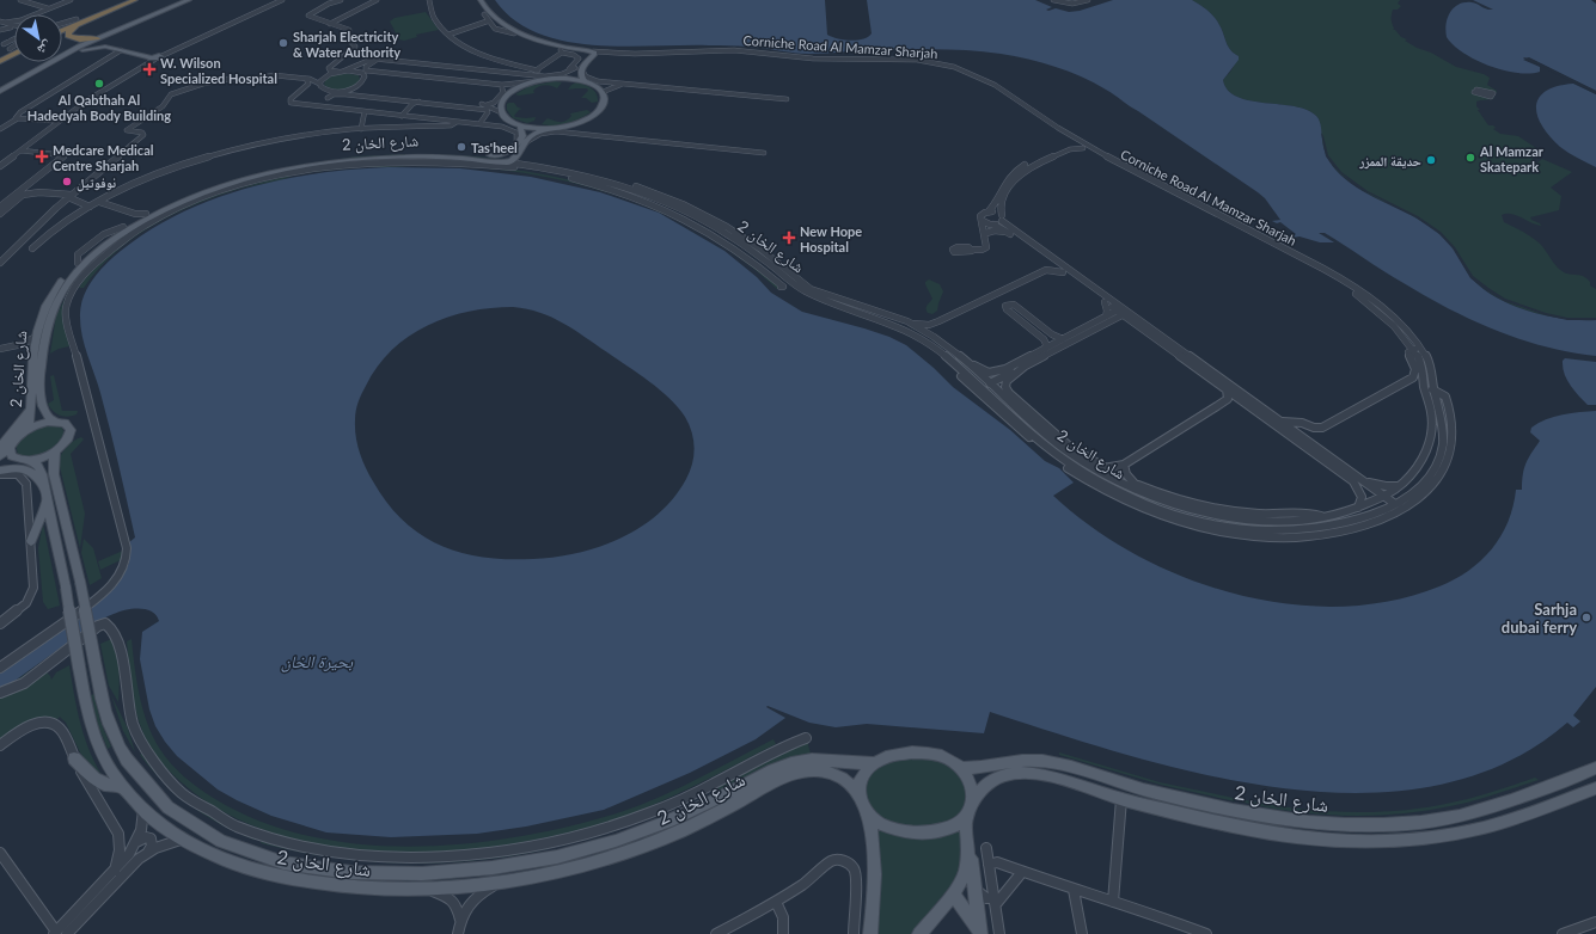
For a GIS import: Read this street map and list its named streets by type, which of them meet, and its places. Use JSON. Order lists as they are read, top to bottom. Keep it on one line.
{"streets":{"main road":["Corniche Road Al Mamzar Sharjah","شارع الخان 2"]},"crossings":[["Corniche Road Al Mamzar Sharjah","شارع الخان 2"]],"water":["بحيرة الخان"],"places":{"other":["Sharjah Electricity & Water Authority","Al Qabthah Al Hadedyah Body Building","Tas'heel","Al Mamzar Skatepark","حديقة الممزر","نوفوتيل","Sarhja dubai ferry"],"health":["W. Wilson Specialized Hospital","Medcare Medical Centre Sharjah","New Hope Hospital"]},"north":"bottom right"}
